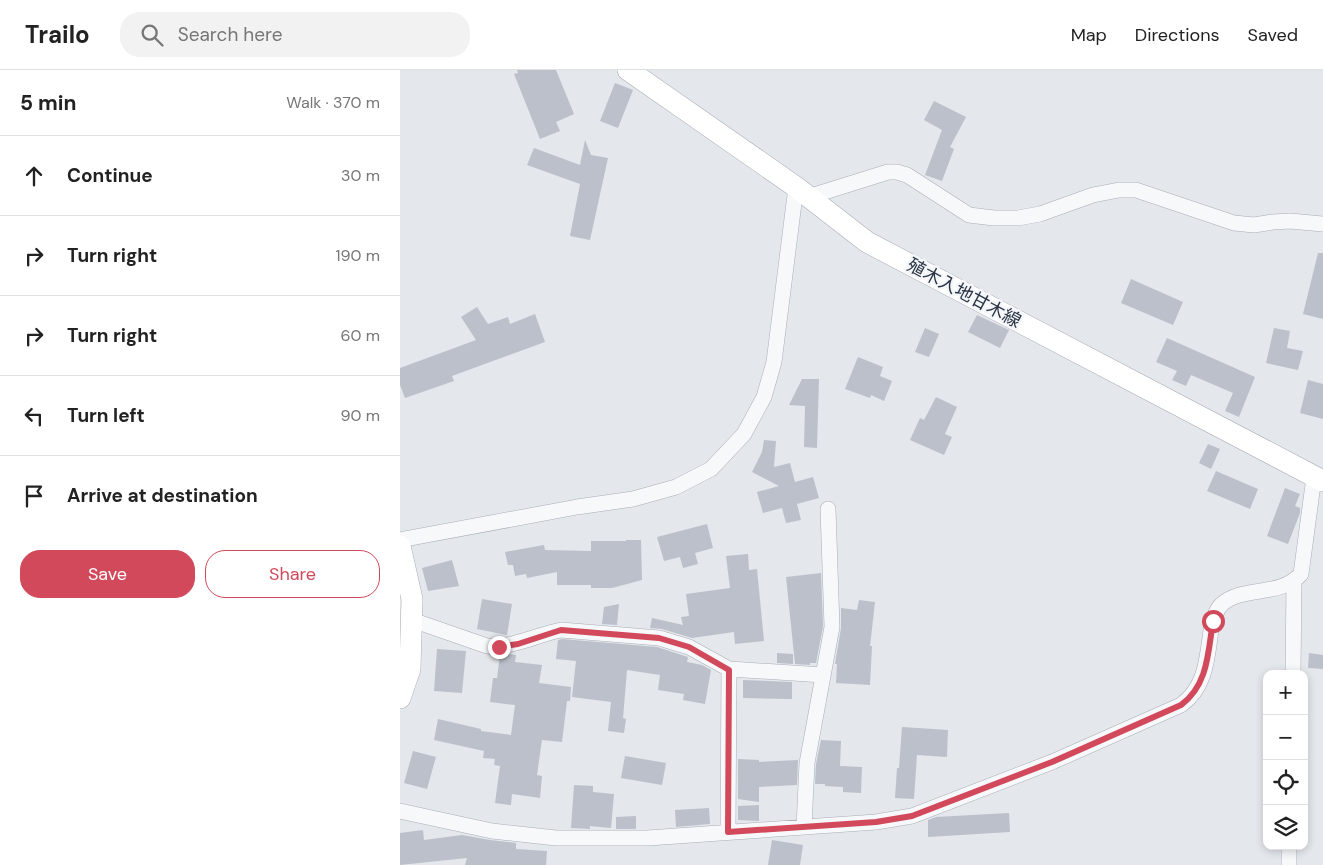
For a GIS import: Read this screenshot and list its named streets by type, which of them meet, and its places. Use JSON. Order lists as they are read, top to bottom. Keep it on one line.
{"streets":{"main road":["殖木入地甘木線"]},"page":{"header":"Trailo","search":"Search here","nav":["Map","Directions","Saved"],"heading":["5 min","Walk · 370 m"],"list":[["Continue","30 m"],["Turn right","190 m"],["Turn right","60 m"],["Turn left","90 m"],"Arrive at destination"],"buttons":["Save","Share"],"map_buttons":["+","−"]}}
